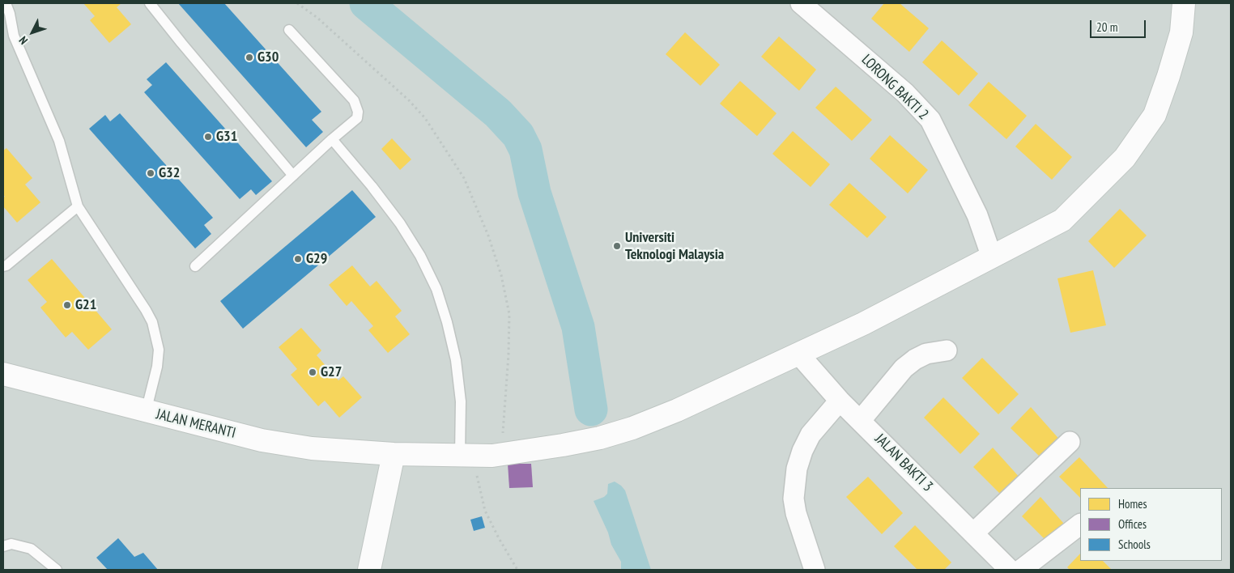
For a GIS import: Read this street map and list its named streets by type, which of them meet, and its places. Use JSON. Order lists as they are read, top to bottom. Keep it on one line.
{"streets":{"street":["LORONG BAKTI 2","JALAN MERANTI","JALAN BAKTI 3"]},"crossings":[["LORONG BAKTI 2","JALAN MERANTI"],["JALAN MERANTI","JALAN BAKTI 3"]],"places":["G30","G31","G32","Universiti Teknologi Malaysia","G29","G21","G27"],"legend":["Homes","Offices","Schools"],"scale_bar":"20 m","north":"bottom left"}
